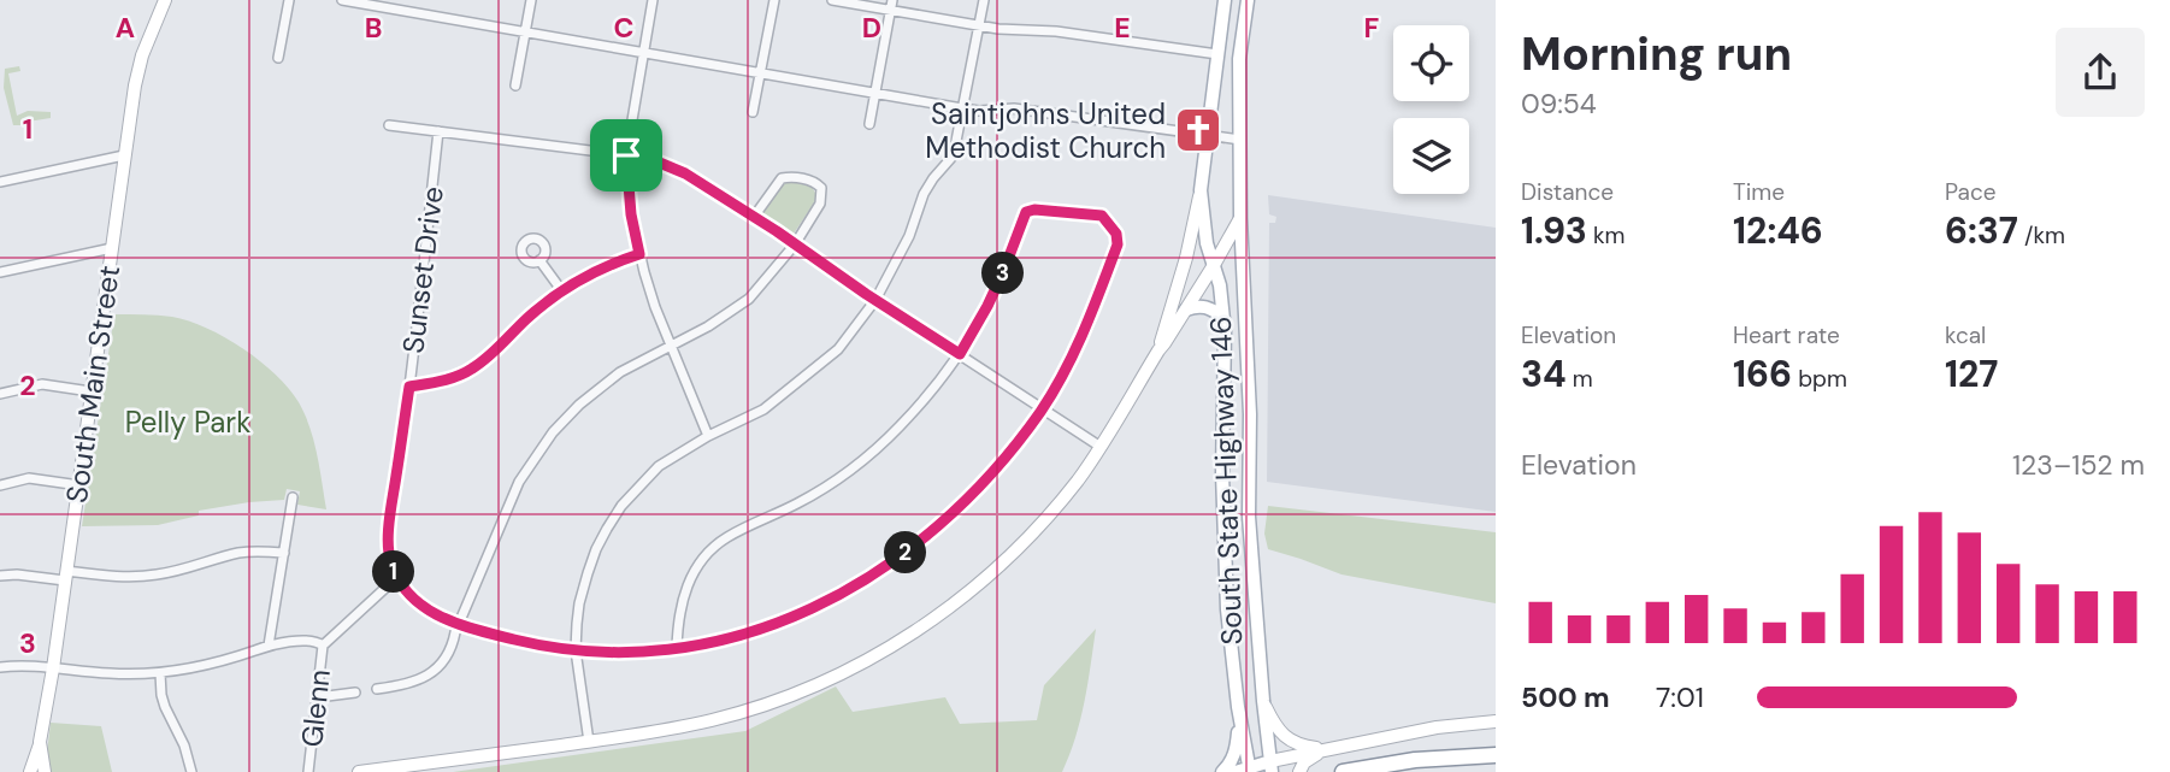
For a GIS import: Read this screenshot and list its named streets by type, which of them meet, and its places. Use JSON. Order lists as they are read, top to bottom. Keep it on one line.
{"streets":{"main road":["South Main Street","South State Highway 146"],"street":["Sunset Drive","Glenn"]},"parks":["Pelly Park"],"places":{"church":["Saintjohns United Methodist Church"]},"page":{"heading":["Morning run","09:54"],"stats":[["Distance","1.93 km"],["Time","12:46"],["Pace","6:37 /km"],["Elevation","34 m"],["Heart rate","166 bpm"],["kcal","127"]],"pins":["3","2","1"],"chart":["Elevation","123–152 m"],"list":[{"name":"500 m","note":"7:01"}]},"grid":{"columns":["A","B","C","D","E","F"],"rows":["1","2","3"]}}
